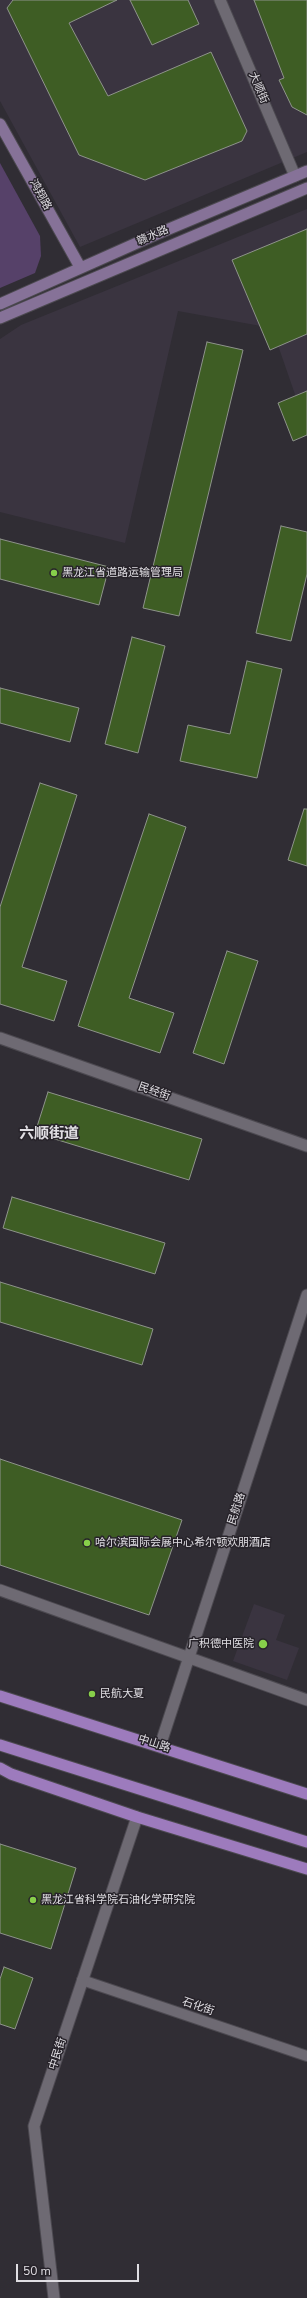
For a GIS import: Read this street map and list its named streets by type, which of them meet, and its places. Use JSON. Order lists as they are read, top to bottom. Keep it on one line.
{"streets":{"main road":["鸿翔路","赣水路","中山路"],"street":["大顺街","民经街","民航路","中民街"],"lane":["石化街"]},"crossings":[["大顺街","赣水路"],["鸿翔路","赣水路"],["民航路","中山路"],["石化街","中民街"]],"districts":["六顺街道"],"places":["黑龙江省道路运输管理局","哈尔滨国际会展中心希尔顿欢朋酒店","广积德中医院","民航大夏","黑龙江省科学院石油化学研究院"],"scale_bar":"50 m"}
